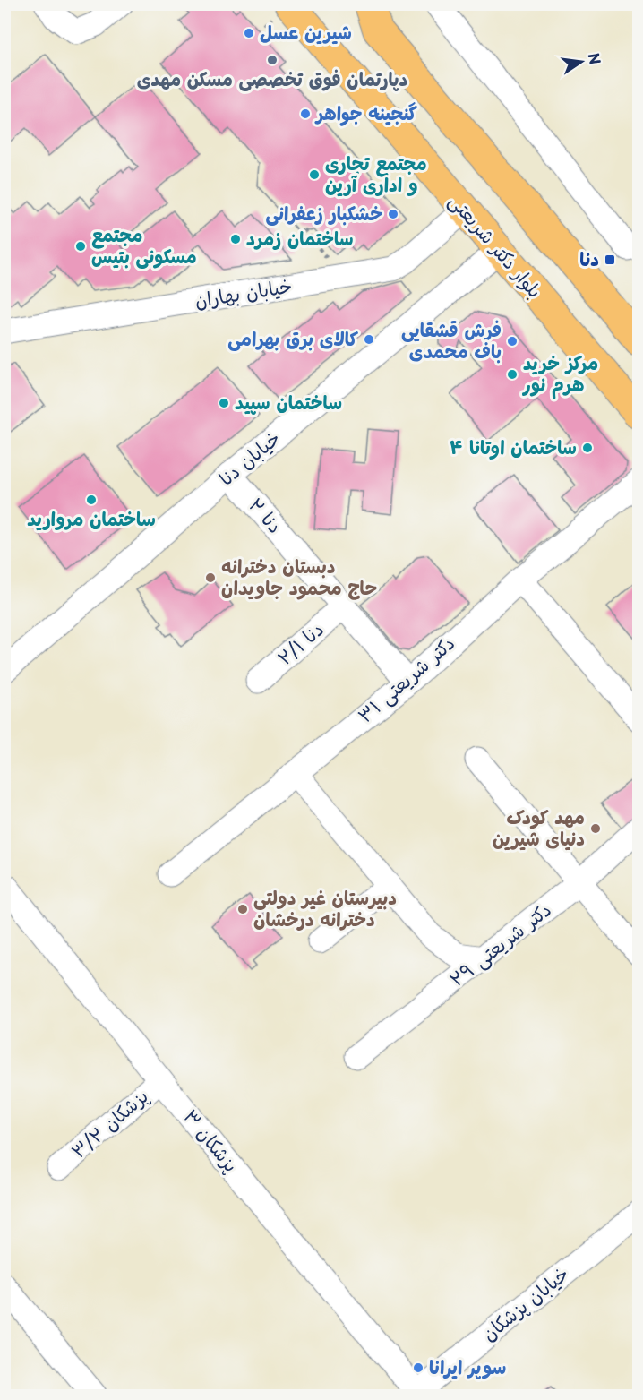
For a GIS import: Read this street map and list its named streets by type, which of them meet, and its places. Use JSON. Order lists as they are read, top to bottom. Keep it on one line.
{"streets":{"main road":["بلوار دکتر شریعتی"],"street":["خیابان بهاران","خیابان دنا","۲ دنا","۲/۱ دنا","۳۱ دکتر شریعتی","۲۹ دکتر شریعتی","۳/۲ پزشکان","۳ پزشکان","خیابان پزشکان"]},"crossings":[["بلوار دکتر شریعتی","خیابان بهاران"],["بلوار دکتر شریعتی","خیابان دنا"],["خیابان دنا","۲ دنا"],["۲ دنا","۲/۱ دنا"],["۳/۲ پزشکان","۳ پزشکان"],["۳ پزشکان","خیابان پزشکان"]],"places":{"other":["شیرین عسل","دپارتمان فوق تخصصی مسکن مهدی","گنجینه جواهر","مجتمع تجاری و اداری آرین","خشکبار زعفرانی","ساختمان زمرد","مجتمع مسکونی بتیس","کالای برق بهرامی","فرش قشقایی باف محمدی","مرکز خرید هرم نور","ساختمان سپید","ساختمان اوتانا ۴","ساختمان مروارید","دبستان دخترانه حاج محمود جاویدان","مهد کودک دنیای شیرین","دبیرستان غیر دولتی دخترانه درخشان","سوپر ایرانا"],"transit":["دنا"]},"north":"right"}
